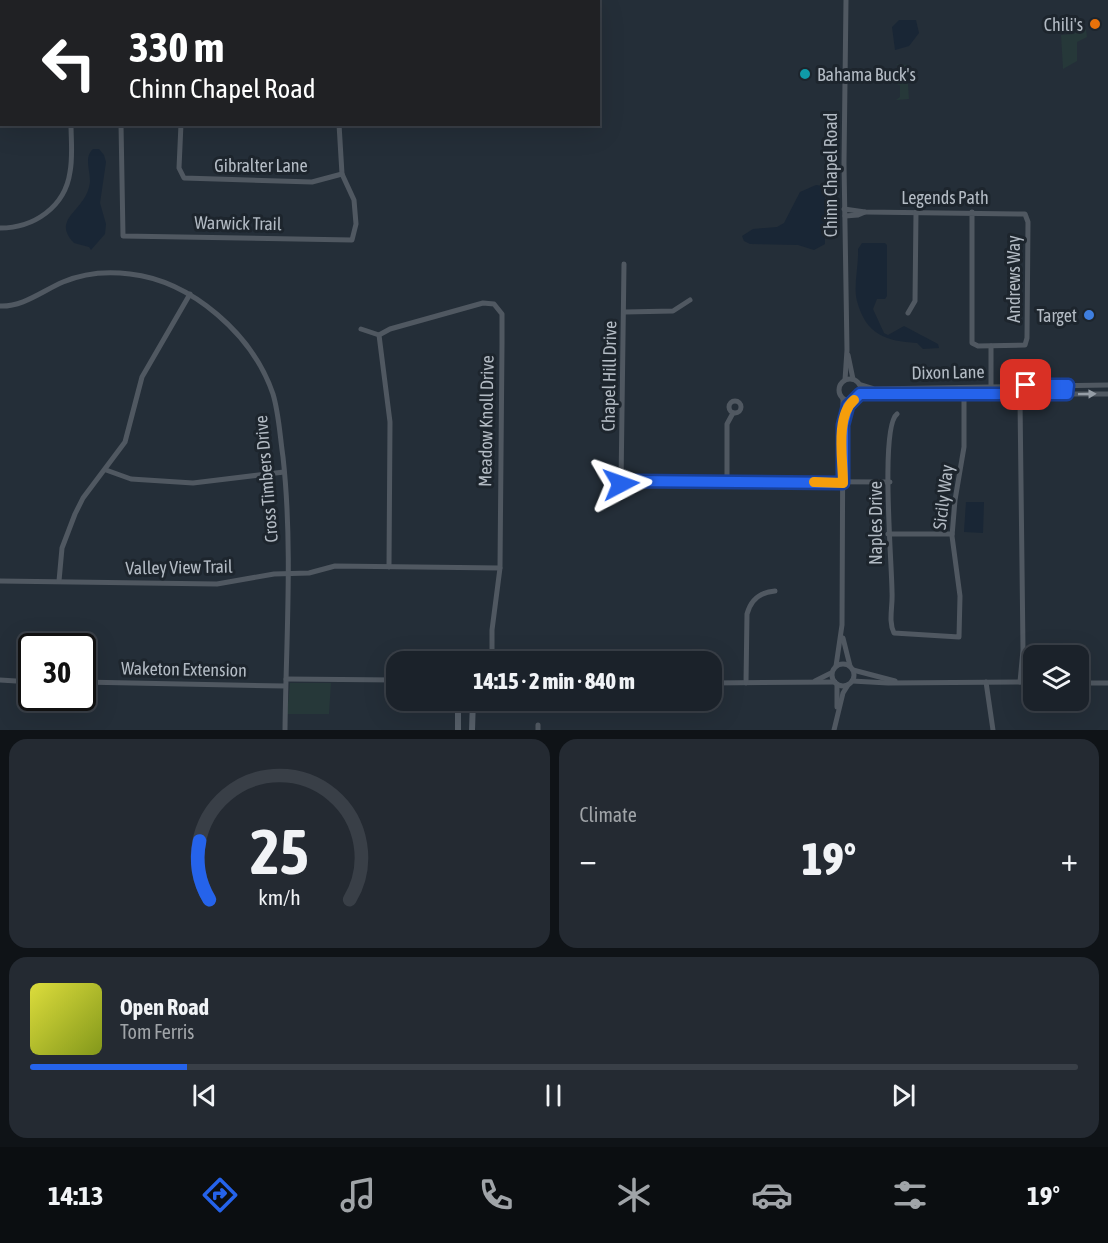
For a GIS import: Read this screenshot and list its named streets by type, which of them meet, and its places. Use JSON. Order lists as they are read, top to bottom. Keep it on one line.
{"streets":{"street":["Gibralter Lane","Chinn Chapel Road","Legends Path","Warwick Trail","Andrews Way","Dixon Lane","Chapel Hill Drive","Meadow Knoll Drive","Cross Timbers Drive","Sicily Way","Naples Drive","Valley View Trail","Waketon Extension"]},"crossings":[["Gibralter Lane","Warwick Trail"],["Chinn Chapel Road","Legends Path"],["Chinn Chapel Road","Dixon Lane"],["Legends Path","Andrews Way"],["Dixon Lane","Sicily Way"],["Chapel Hill Drive","Naples Drive"],["Meadow Knoll Drive","Valley View Trail"],["Cross Timbers Drive","Valley View Trail"],["Cross Timbers Drive","Waketon Extension"],["Sicily Way","Naples Drive"]],"places":["Chili's","Bahama Buck's","Target"],"page":{"turn":["330 m","Chinn Chapel Road"],"limit":"30","trip":"14:15 · 2 min · 840 m","tile":"Climate","heat":["−","19°","+"],"song":["Open Road","Tom Ferris"],"tabs":["14:13","19°"],"gauge":["25","km/h"]}}
